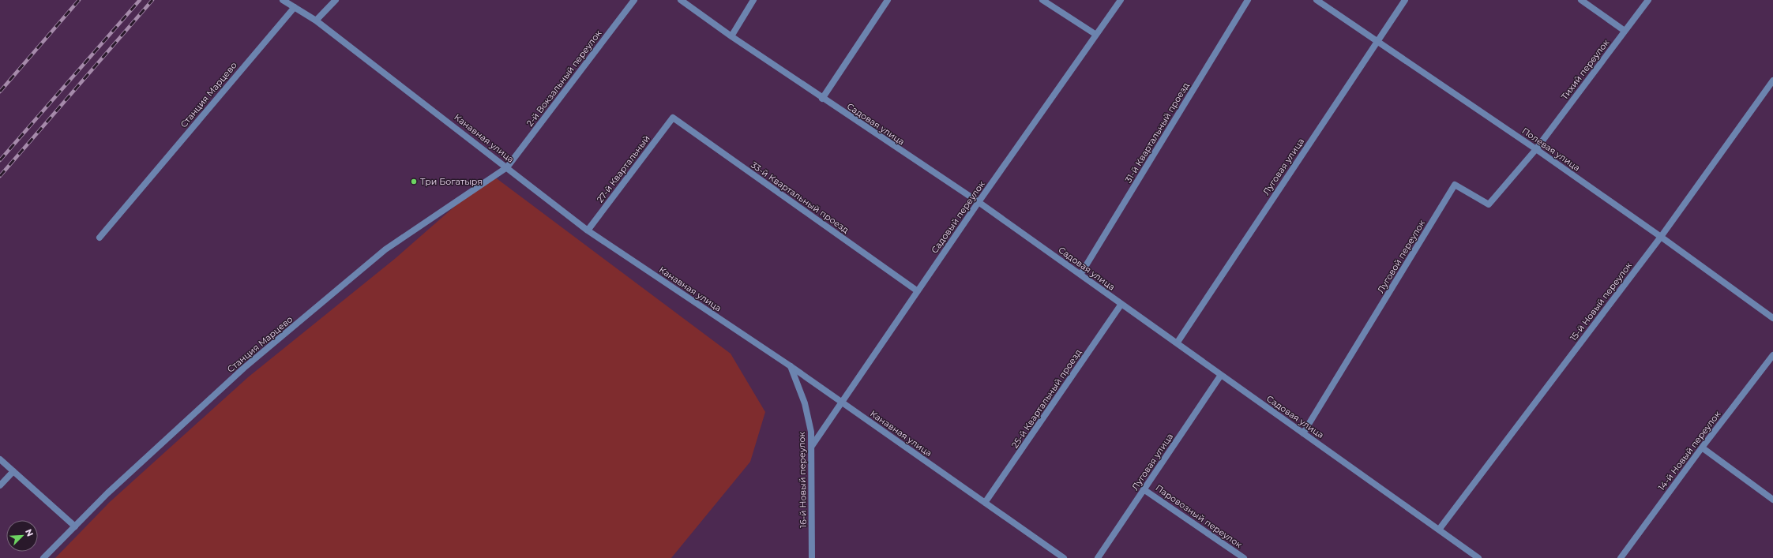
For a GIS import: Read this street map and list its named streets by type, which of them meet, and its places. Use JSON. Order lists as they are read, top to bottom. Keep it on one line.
{"streets":{"street":["Тихий переулок","2-й Вокзальный переулок","Станция Марцево","Садовая улица","31-й Квартальный проезд","Канавная улица","Полевая улица","Луговая улица","27-й Квартальный","33-й Квартальный проезд","Садовый переулок","Луговой переулок","15-й Новый переулок","25-й Квартальный проезд","14-й Новый переулок","16-й Новый переулок","Паровозный переулок"]},"crossings":[["Тихий переулок","Полевая улица"],["Тихий переулок","Луговой переулок"],["2-й Вокзальный переулок","Станция Марцево"],["2-й Вокзальный переулок","Канавная улица"],["Станция Марцево","Канавная улица"],["Садовая улица","31-й Квартальный проезд"],["Садовая улица","Луговая улица"],["Садовая улица","Садовый переулок"],["Садовая улица","Луговой переулок"],["Садовая улица","15-й Новый переулок"],["Садовая улица","25-й Квартальный проезд"],["Канавная улица","27-й Квартальный"],["Канавная улица","Садовый переулок"],["Канавная улица","25-й Квартальный проезд"],["Канавная улица","16-й Новый переулок"],["Полевая улица","Луговая улица"],["Полевая улица","Луговой переулок"],["Полевая улица","15-й Новый переулок"],["Луговая улица","Паровозный переулок"],["27-й Квартальный","33-й Квартальный проезд"],["33-й Квартальный проезд","Садовый переулок"],["Садовый переулок","16-й Новый переулок"]],"places":["Три Богатыря"],"north":"top right"}
